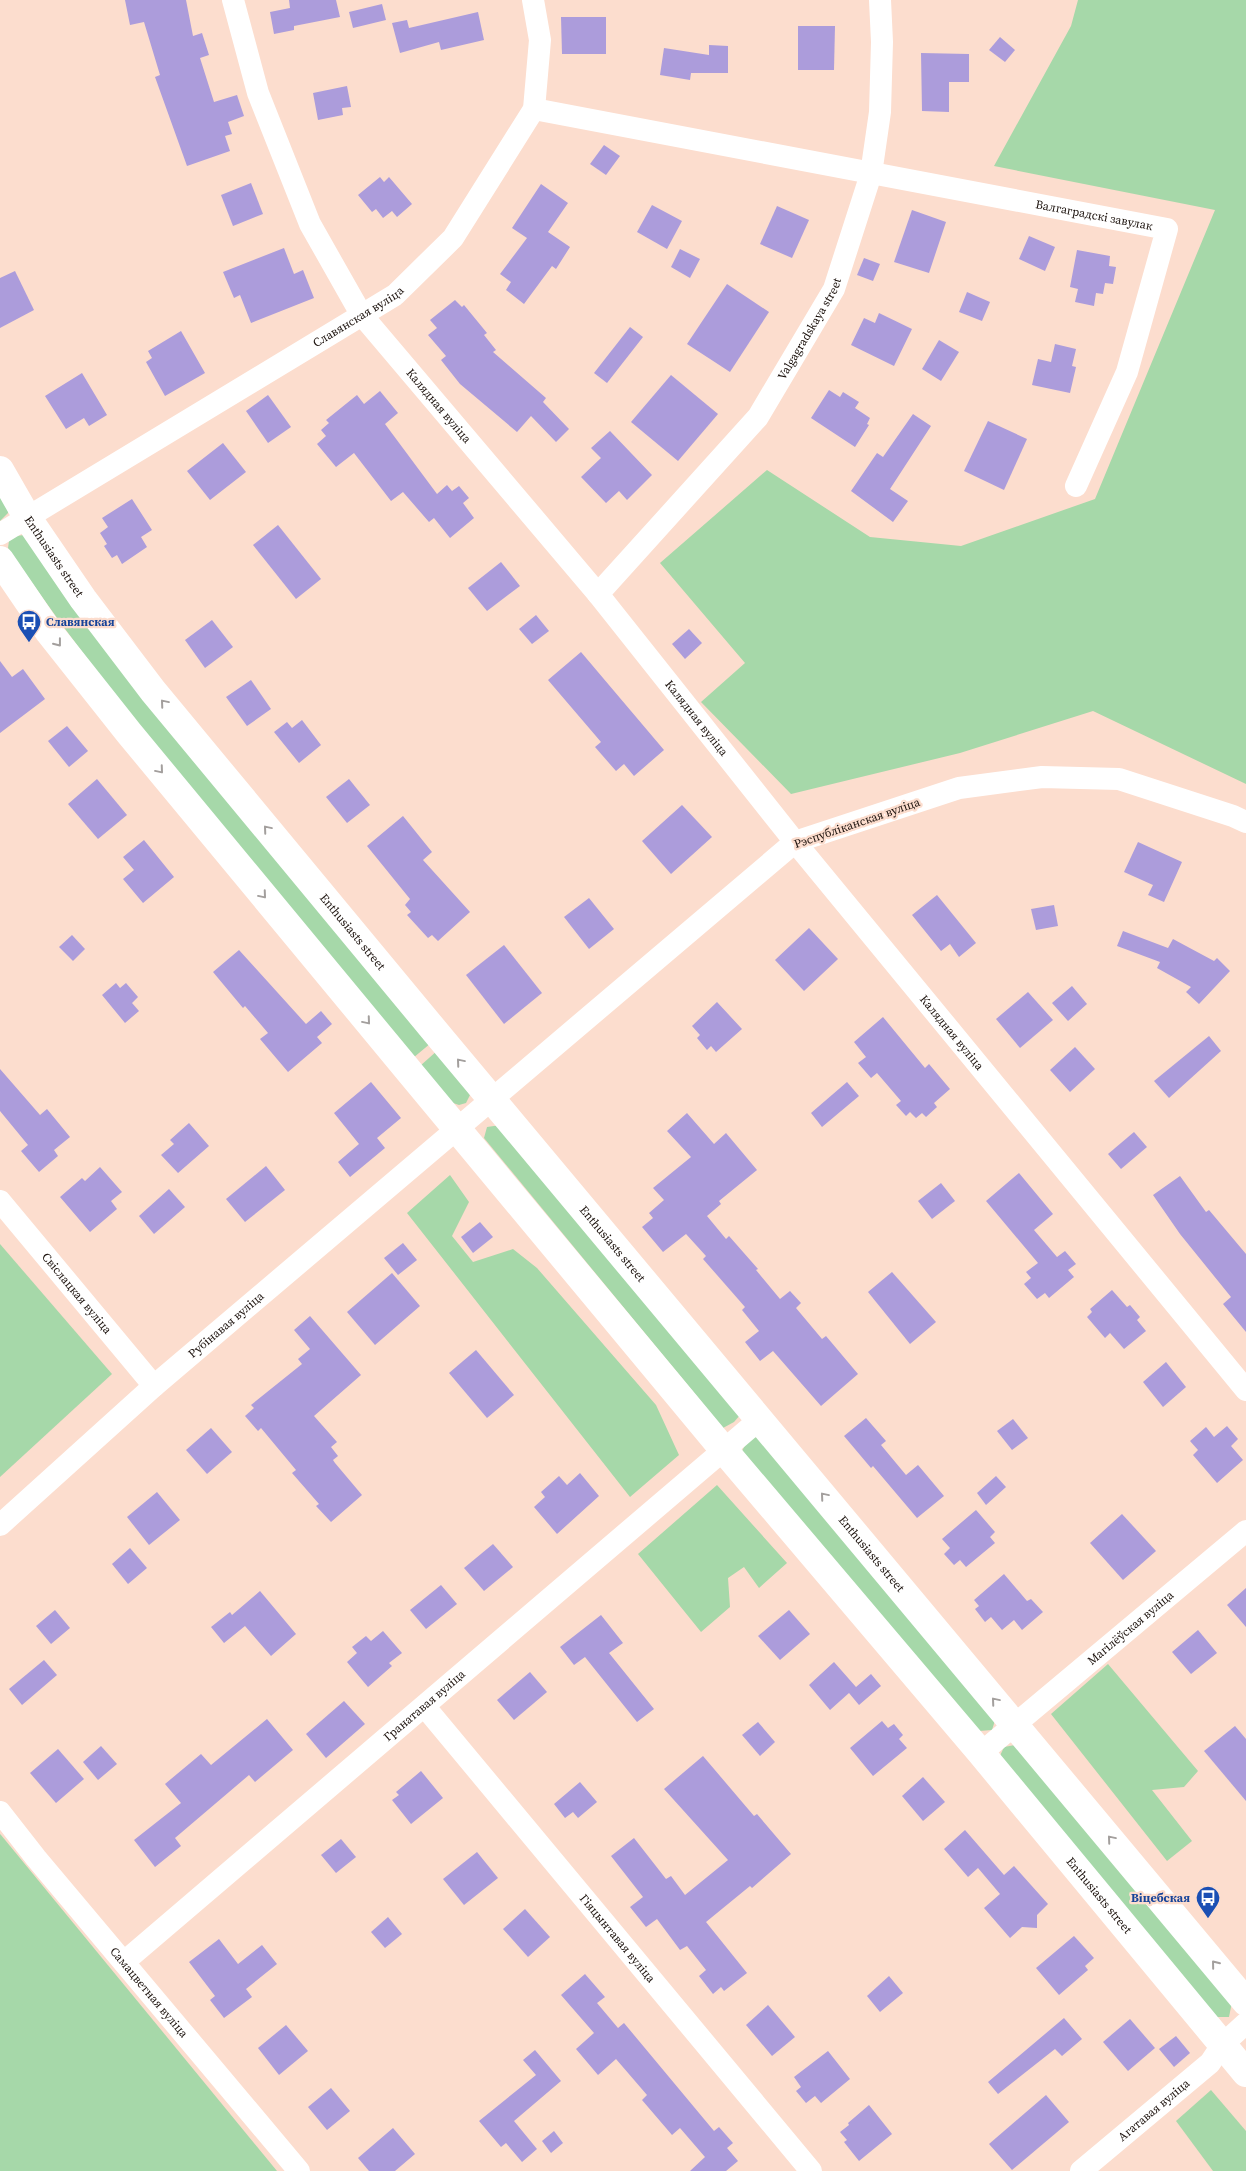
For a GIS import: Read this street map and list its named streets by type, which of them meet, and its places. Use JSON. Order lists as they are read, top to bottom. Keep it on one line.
{"streets":{"street":["Валгаградскі завулак","Славянская вуліца","Valgagradskaya street","Калядная вуліца","Enthusiasts street","Рэспубліканская вуліца","Свіслацкая вуліца","Рубінавая вуліца","Магілёўская вуліца","Гранатавая вуліца","Гіяцынтавая вуліца","Самацветная вуліца","Агатавая вуліца"]},"crossings":[["Валгаградскі завулак","Valgagradskaya street"],["Славянская вуліца","Калядная вуліца"],["Славянская вуліца","Enthusiasts street"],["Valgagradskaya street","Калядная вуліца"],["Калядная вуліца","Рэспубліканская вуліца"],["Enthusiasts street","Рэспубліканская вуліца"],["Enthusiasts street","Рубінавая вуліца"],["Enthusiasts street","Магілёўская вуліца"],["Enthusiasts street","Гранатавая вуліца"],["Enthusiasts street","Агатавая вуліца"],["Рэспубліканская вуліца","Рубінавая вуліца"],["Свіслацкая вуліца","Рубінавая вуліца"],["Гранатавая вуліца","Гіяцынтавая вуліца"],["Гранатавая вуліца","Самацветная вуліца"]],"places":{"bus stop":["Славянская","Віцебская"]}}
